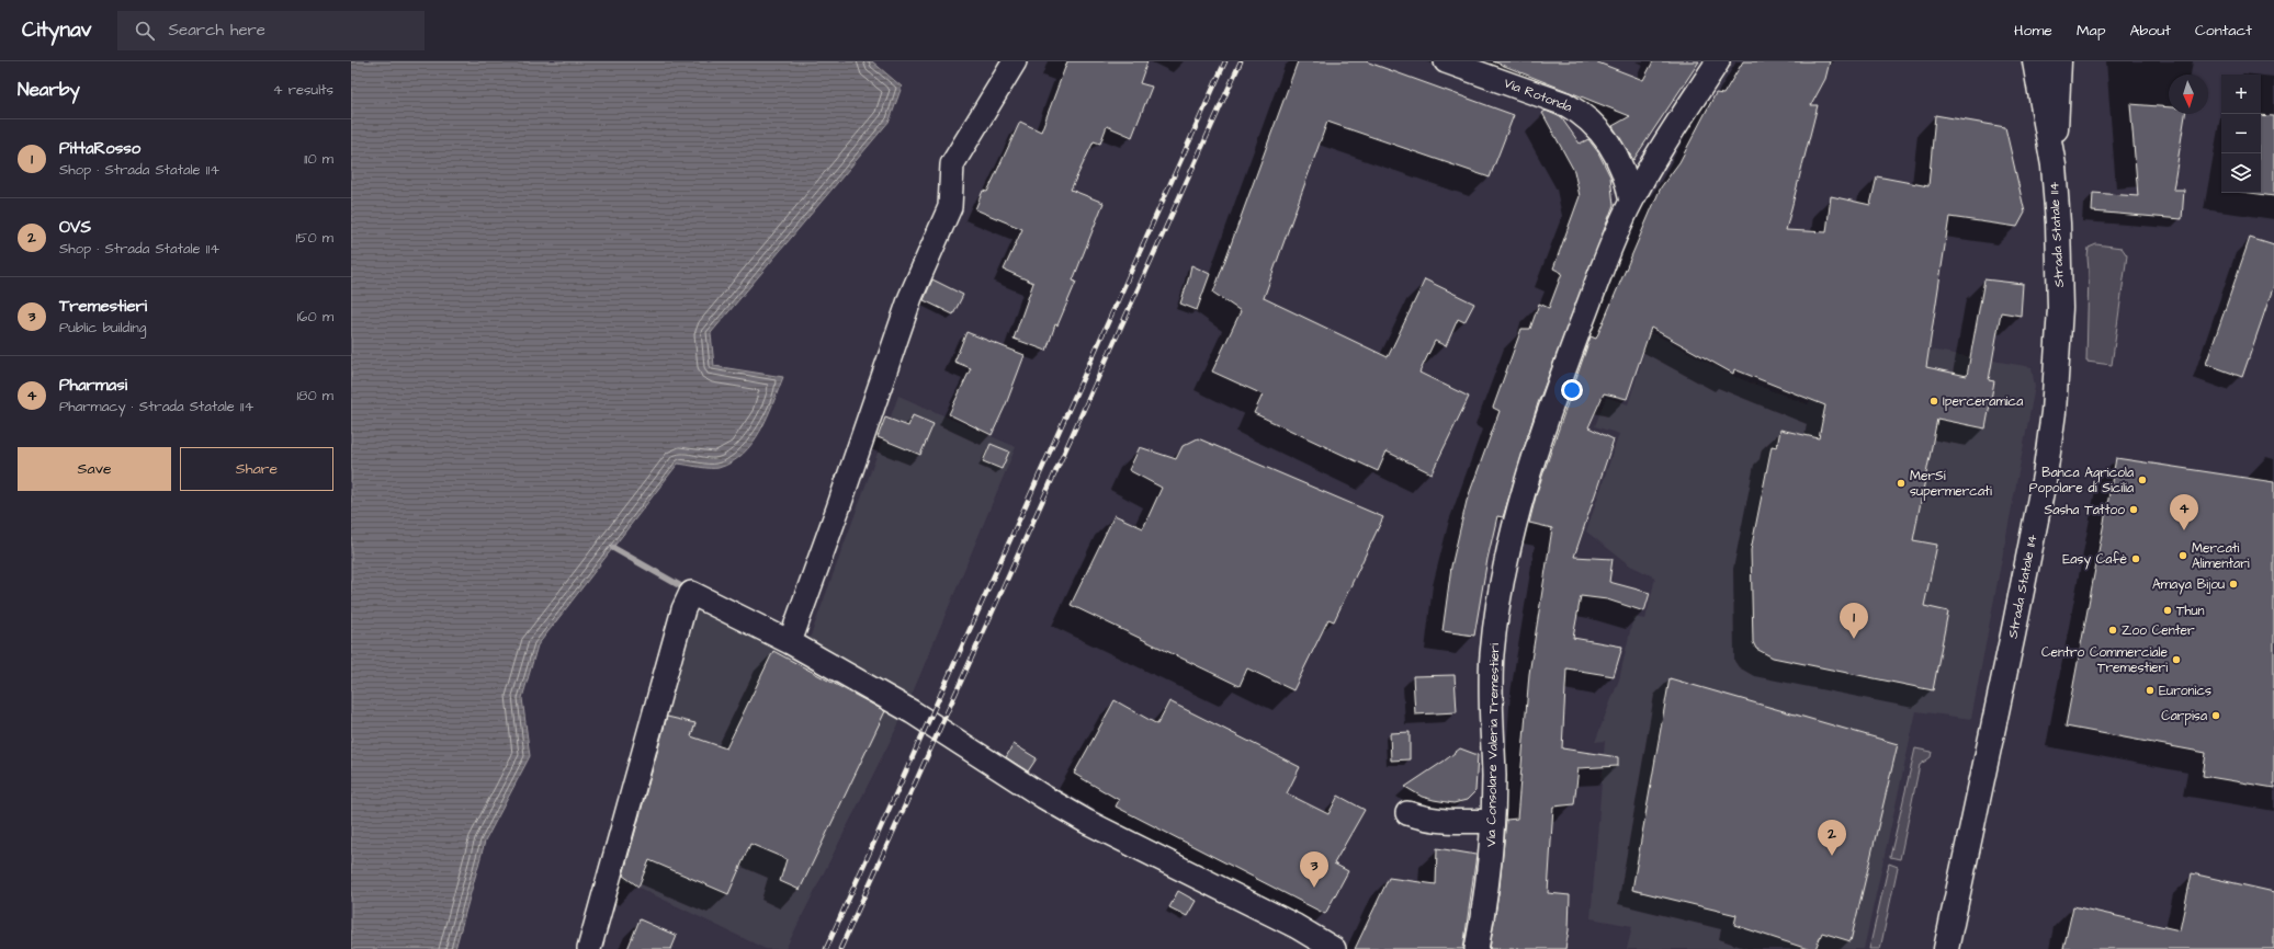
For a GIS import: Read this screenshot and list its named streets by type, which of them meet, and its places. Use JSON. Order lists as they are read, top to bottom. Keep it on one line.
{"streets":{"main road":["Strada Statale 114"],"street":["Via Rotonda","Via Consolare Valeria Tremestieri"]},"crossings":[["Via Rotonda","Via Consolare Valeria Tremestieri"]],"places":["Iperceramica","Banca Agricola Popolare di Sicilia","MerSí supermercati","Sasha Tattoo","Mercati Alimentari","Easy Cafè","Amaya Bijou","Thun","Zoo Center","Centro Commerciale Tremestieri","Euronics","Carpisa"],"north":"bottom","page":{"header":"Citynav","search":"Search here","nav":["Home","Map","About","Contact"],"heading":["Nearby","4 results"],"map_buttons":["+","−"],"list":[{"mark":"1","name":"PittaRosso","note":"Shop · Strada Statale 114","value":"110 m"},{"mark":"2","name":"OVS","note":"Shop · Strada Statale 114","value":"150 m"},{"mark":"3","name":"Tremestieri","note":"Public building","value":"160 m"},{"mark":"4","name":"Pharmasi","note":"Pharmacy · Strada Statale 114","value":"180 m"}],"buttons":["Save","Share"],"pins":["4","1","2","3"]}}
